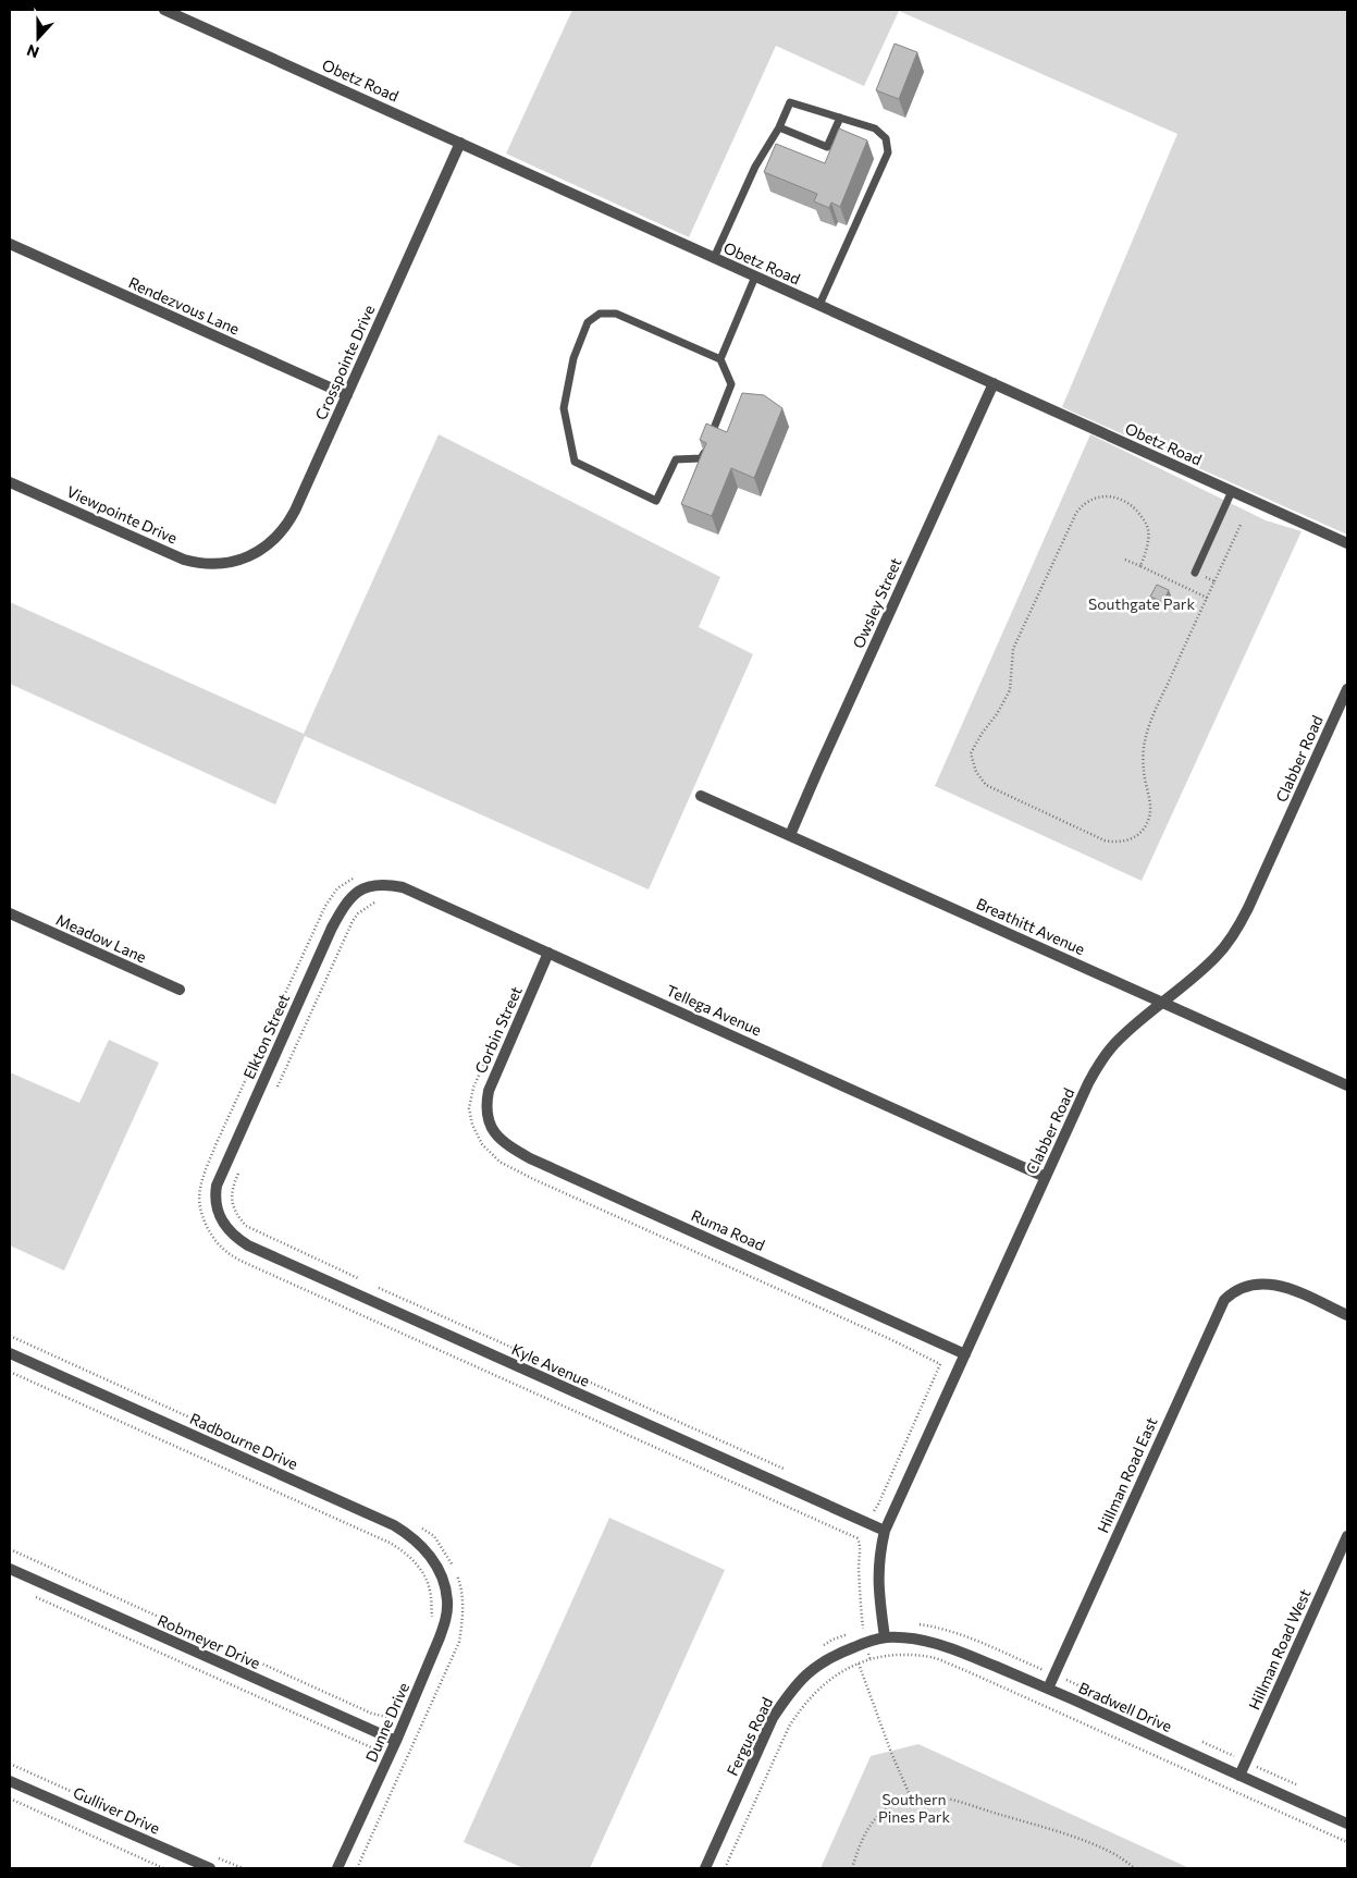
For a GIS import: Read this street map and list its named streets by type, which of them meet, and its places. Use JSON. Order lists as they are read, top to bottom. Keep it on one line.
{"streets":{"street":["Obetz Road","Rendezvous Lane","Crosspointe Drive","Viewpointe Drive","Owsley Street","Clabber Road","Breathitt Avenue","Meadow Lane","Tellega Avenue","Corbin Street","Elkton Street","Ruma Road","Kyle Avenue","Radbourne Drive","Hillman Road East","Robmeyer Drive","Hillman Road West","Bradwell Drive","Dunne Drive","Fergus Road","Gulliver Drive"]},"crossings":[["Obetz Road","Crosspointe Drive"],["Obetz Road","Owsley Street"],["Rendezvous Lane","Crosspointe Drive"],["Crosspointe Drive","Viewpointe Drive"],["Owsley Street","Breathitt Avenue"],["Clabber Road","Breathitt Avenue"],["Clabber Road","Tellega Avenue"],["Clabber Road","Ruma Road"],["Clabber Road","Kyle Avenue"],["Clabber Road","Bradwell Drive"],["Clabber Road","Fergus Road"],["Tellega Avenue","Corbin Street"],["Tellega Avenue","Elkton Street"],["Corbin Street","Ruma Road"],["Elkton Street","Kyle Avenue"],["Radbourne Drive","Dunne Drive"],["Hillman Road East","Bradwell Drive"],["Robmeyer Drive","Dunne Drive"],["Hillman Road West","Bradwell Drive"],["Bradwell Drive","Fergus Road"]],"parks":["Southgate Park","Southern Pines Park"],"north":"bottom"}
